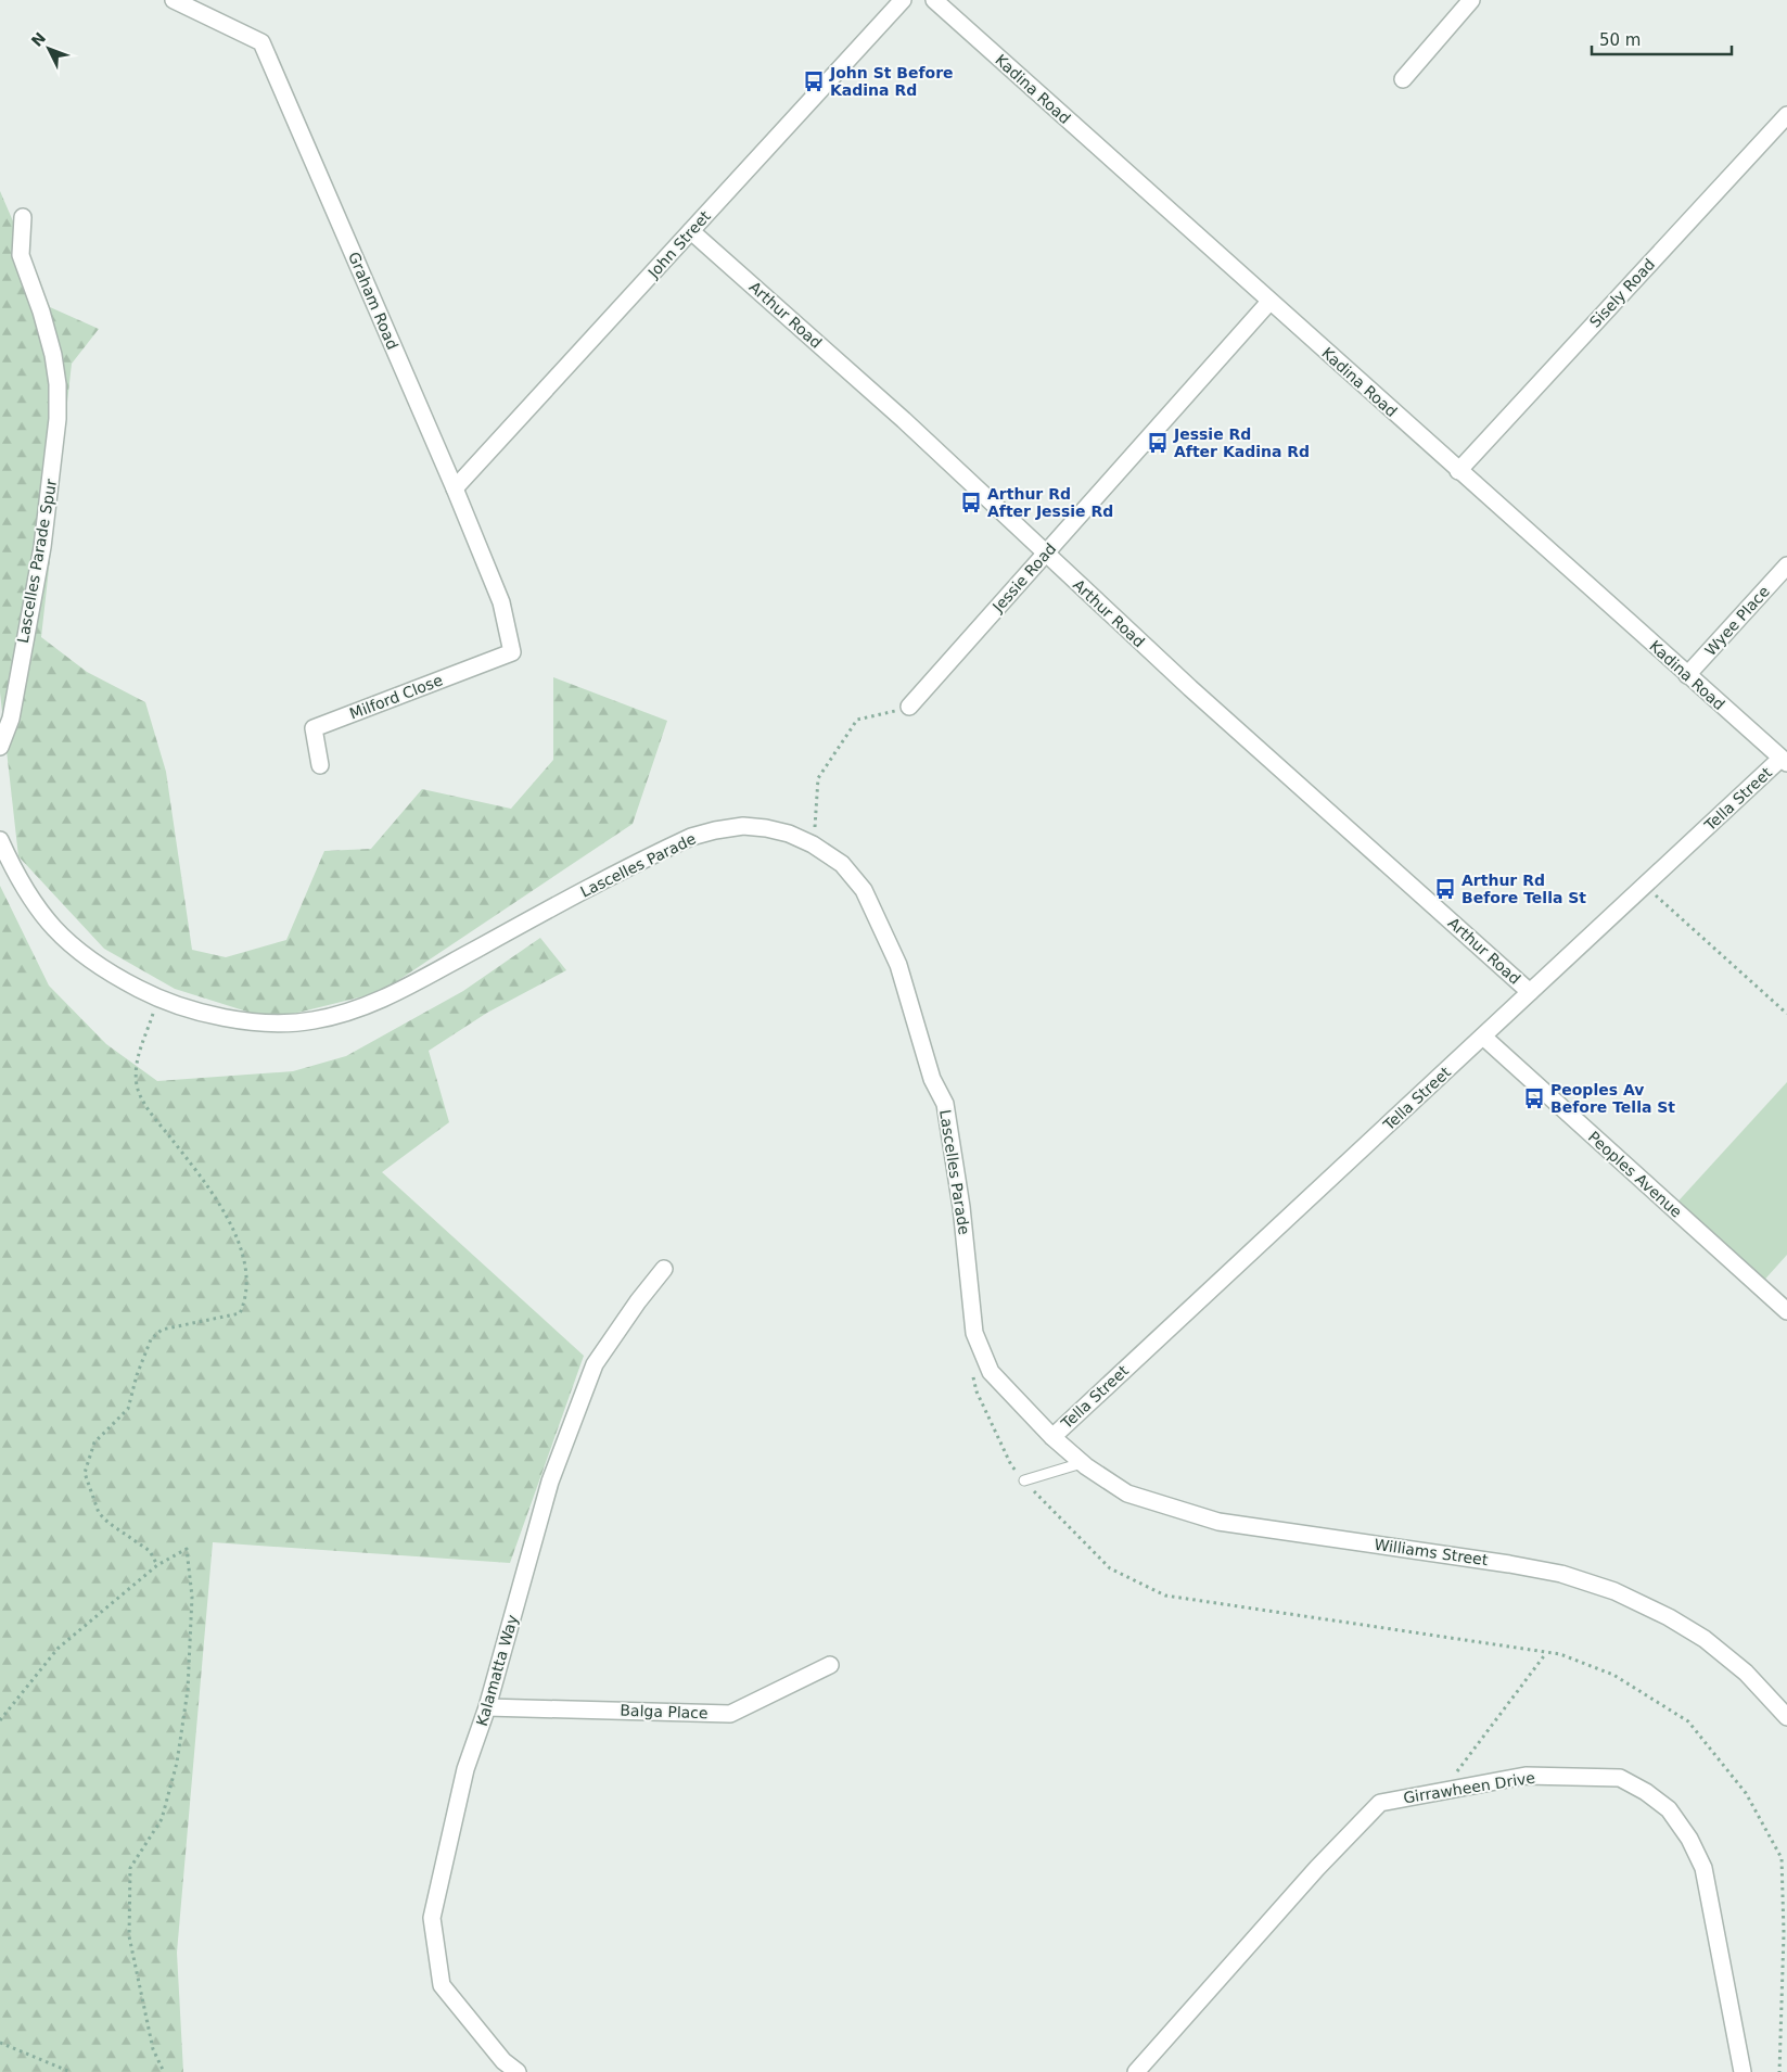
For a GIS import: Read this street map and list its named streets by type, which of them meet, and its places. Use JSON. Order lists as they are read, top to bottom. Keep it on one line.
{"streets":{"street":["Kadina Road","John Street","Sisely Road","Graham Road","Arthur Road","Lascelles Parade Spur","Jessie Road","Wyee Place","Milford Close","Tella Street","Lascelles Parade","Peoples Avenue","Williams Street","Kalamatta Way","Balga Place","Girrawheen Drive"]},"crossings":[["Kadina Road","Sisely Road"],["Kadina Road","Jessie Road"],["Kadina Road","Wyee Place"],["Kadina Road","Tella Street"],["John Street","Graham Road"],["John Street","Arthur Road"],["Graham Road","Milford Close"],["Arthur Road","Jessie Road"],["Arthur Road","Tella Street"],["Tella Street","Lascelles Parade"],["Tella Street","Peoples Avenue"],["Tella Street","Williams Street"],["Lascelles Parade","Williams Street"],["Kalamatta Way","Balga Place"]],"places":{"bus stop":["John St Before Kadina Rd","Jessie Rd After Kadina Rd","Arthur Rd After Jessie Rd","Arthur Rd Before Tella St","Peoples Av Before Tella St"]},"scale_bar":"50 m","north":"top left"}
